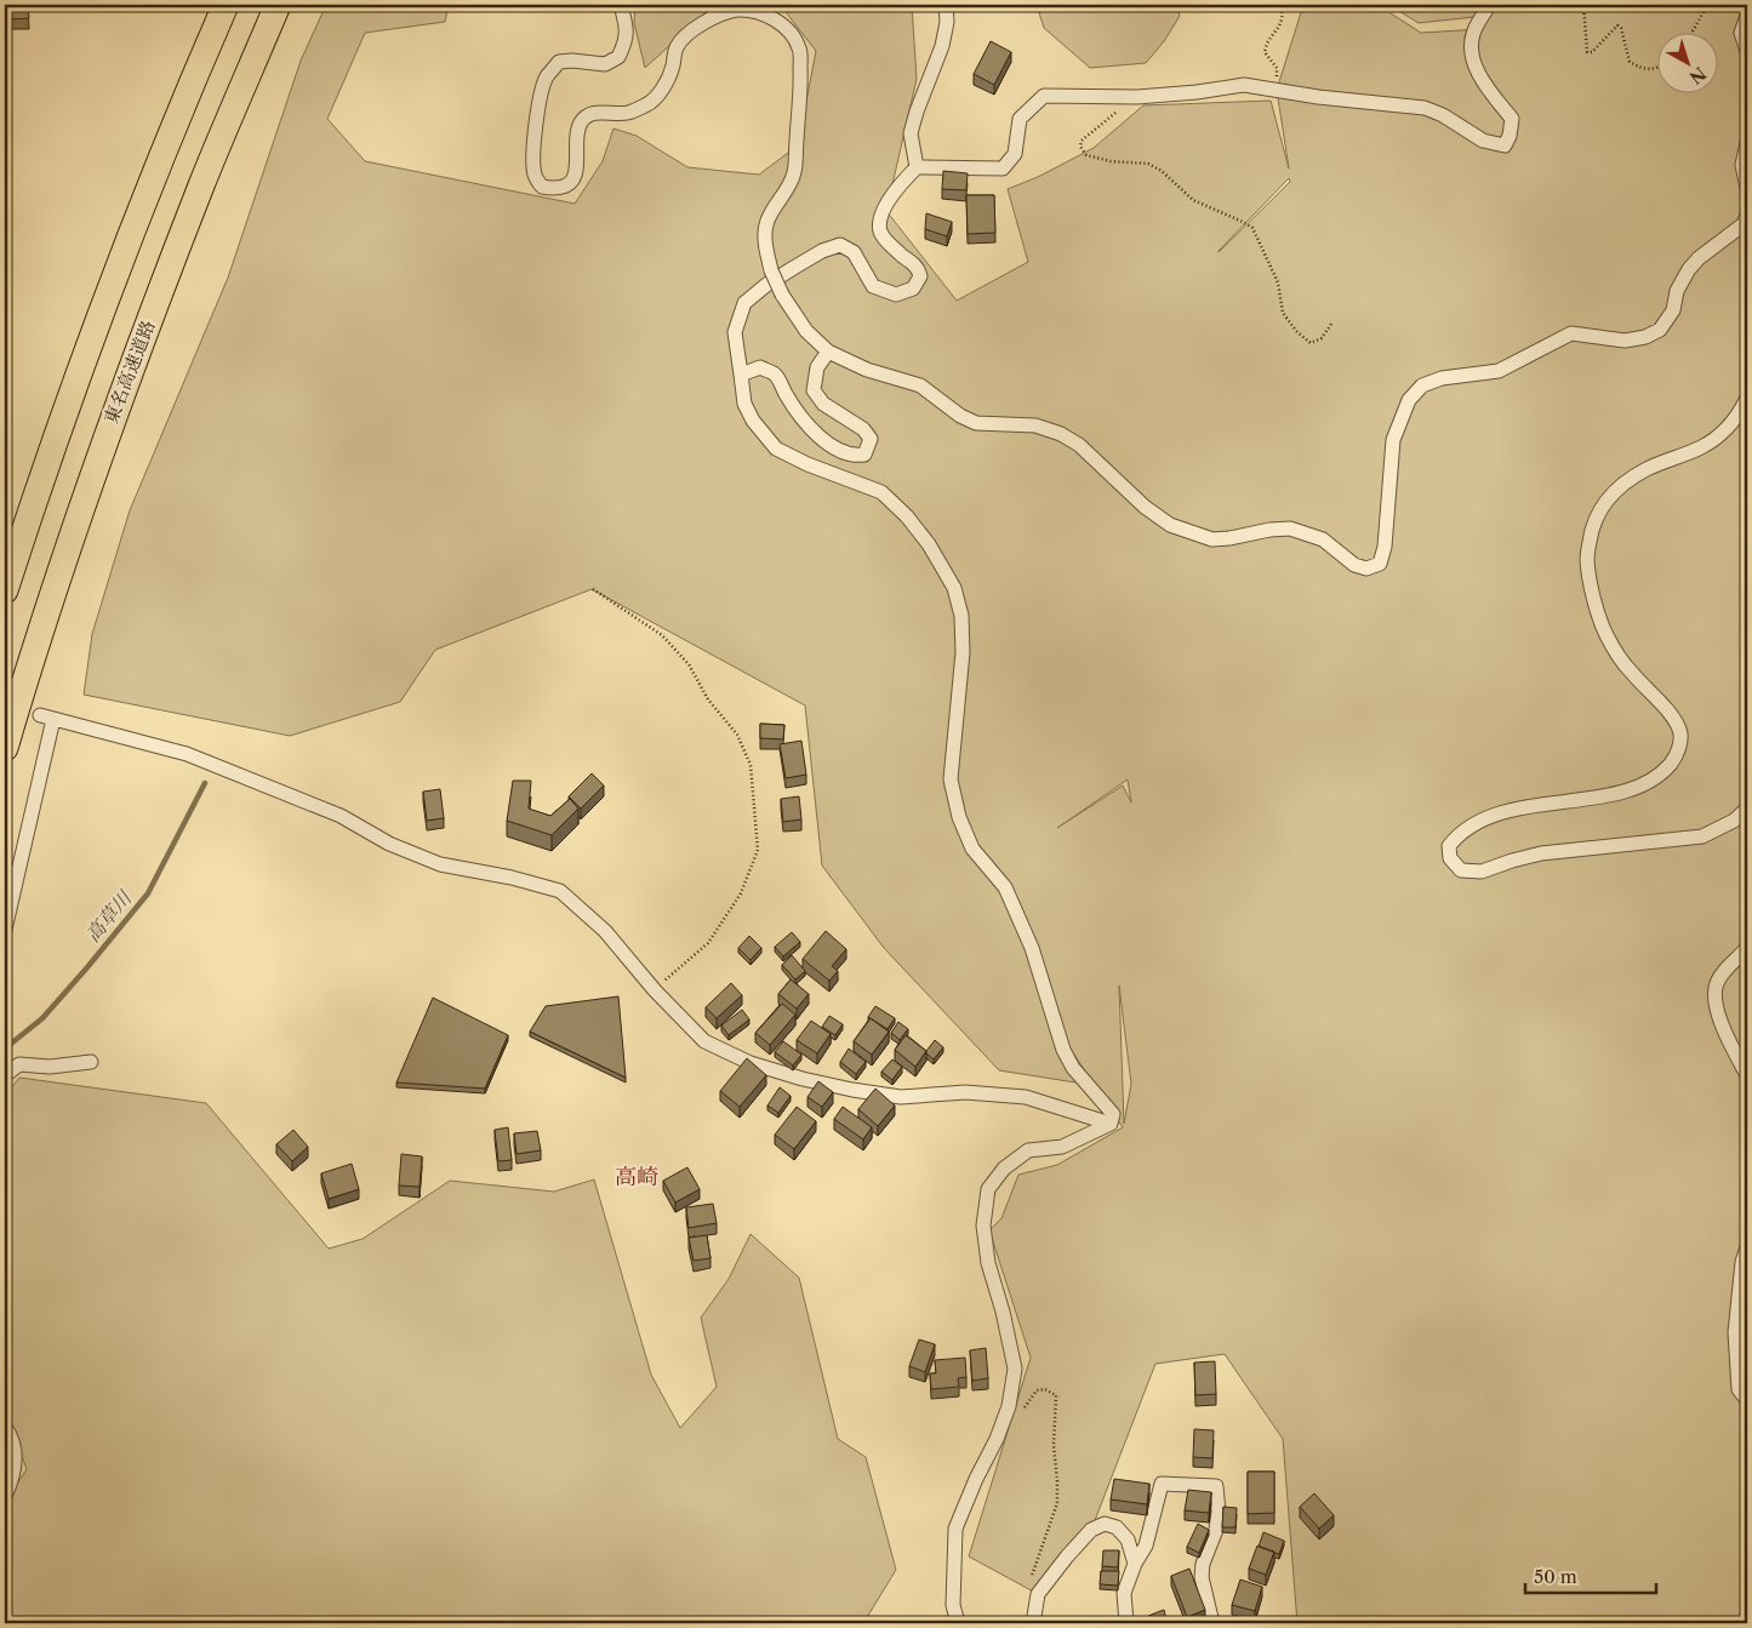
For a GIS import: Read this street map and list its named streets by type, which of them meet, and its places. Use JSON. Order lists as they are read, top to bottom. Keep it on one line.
{"streets":{"highway":["東名高速道路"]},"districts":["高崎"],"water":["高草川"],"scale_bar":"50 m","north":"bottom right"}
